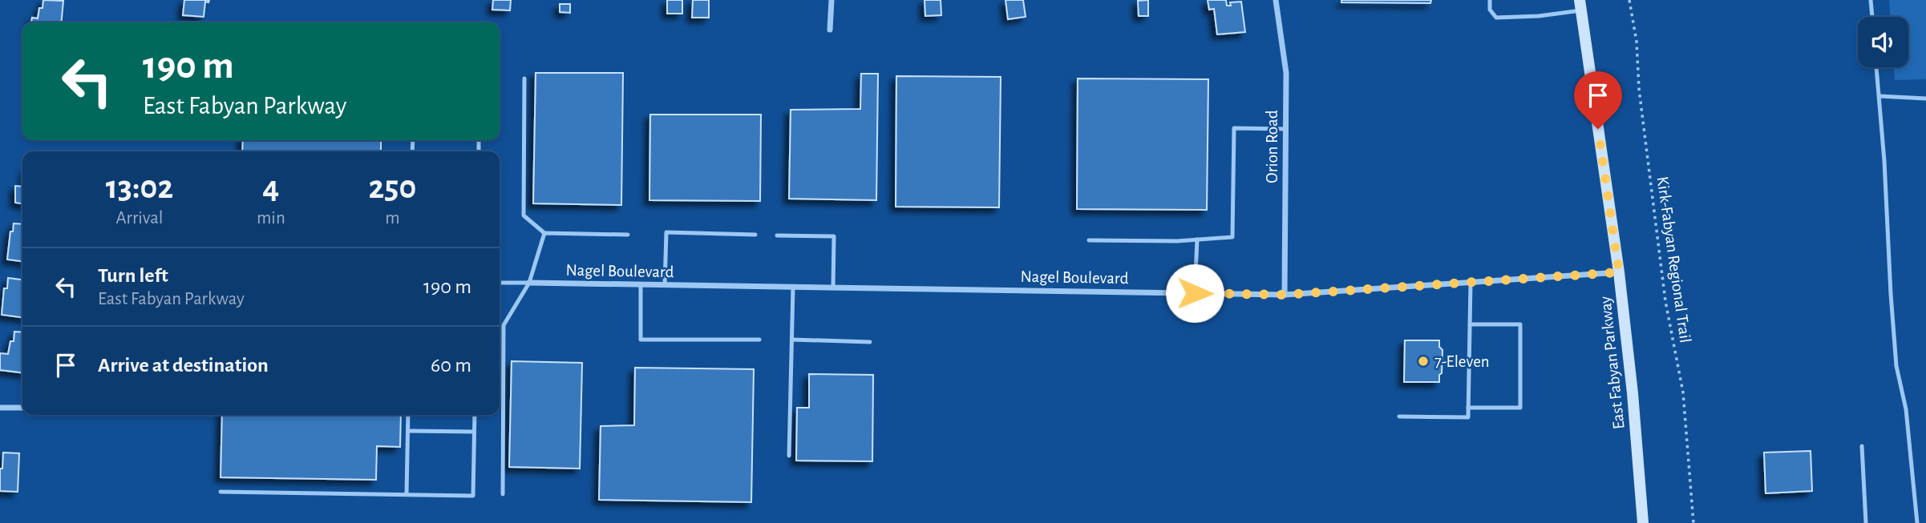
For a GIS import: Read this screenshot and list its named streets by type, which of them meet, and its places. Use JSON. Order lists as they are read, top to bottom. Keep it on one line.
{"streets":{"main road":["East Fabyan Parkway"],"street":["Orion Road","Nagel Boulevard"],"path":["Kirk-Fabyan Regional Trail"]},"crossings":[["Orion Road","Nagel Boulevard"],["Nagel Boulevard","East Fabyan Parkway"]],"places":["7-Eleven"],"page":{"turn":["190 m","East Fabyan Parkway"],"eta":["13:02","Arrival","4","min","250","m"],"list":[{"name":"Turn left","note":"East Fabyan Parkway","value":"190 m"},{"name":"Arrive at destination","value":"60 m"}]}}
